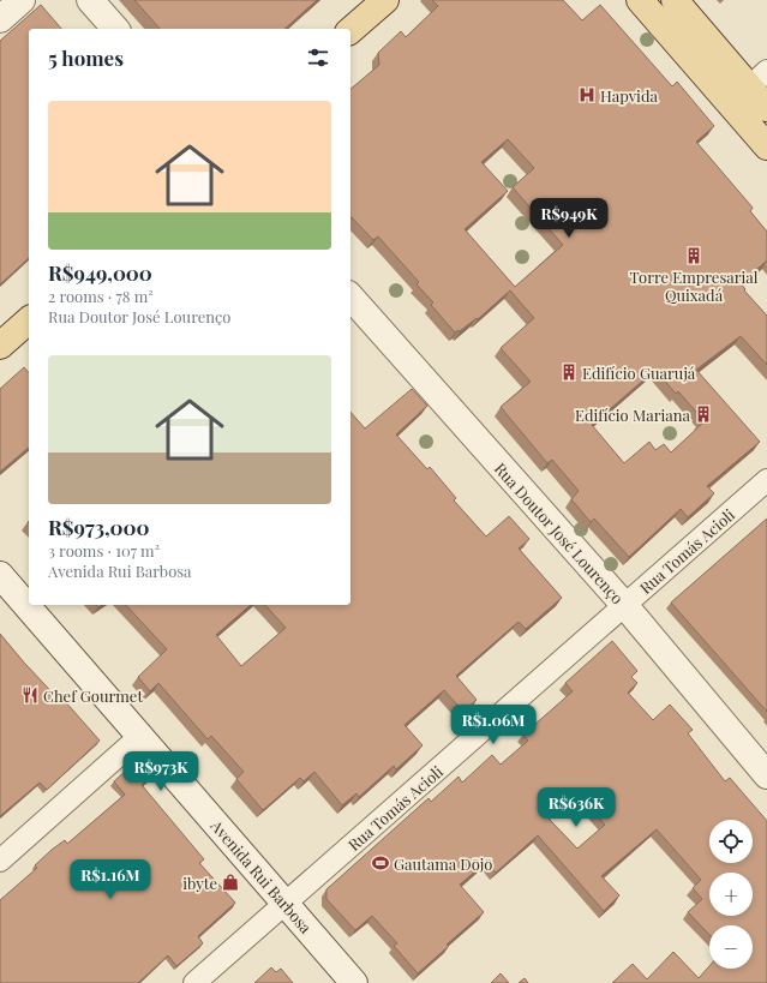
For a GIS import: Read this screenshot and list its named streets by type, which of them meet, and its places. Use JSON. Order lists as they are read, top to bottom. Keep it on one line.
{"streets":{"street":["Rua Doutor José Lourenço","Rua Tomás Acioli","Avenida Rui Barbosa"]},"crossings":[["Rua Doutor José Lourenço","Rua Tomás Acioli"],["Rua Tomás Acioli","Avenida Rui Barbosa"]],"places":{"hospital":["Hapvida"],"building":["Torre Empresarial Quixadá","Edifício Guarujá","Edifício Mariana"],"restaurant":["Chef Gourmet"],"sports":["Gautama Dōjō"],"shop":["ibyte"]},"page":{"heading":"5 homes","list":[{"name":"R$949,000","note":"2 rooms · 78 m² · Rua Doutor José Lourenço"},{"name":"R$973,000","note":"3 rooms · 107 m² · Avenida Rui Barbosa"}],"price":["R$949K","R$1.06M","R$973K","R$636K","R$1.16M"],"map_buttons":["+","−"]}}
